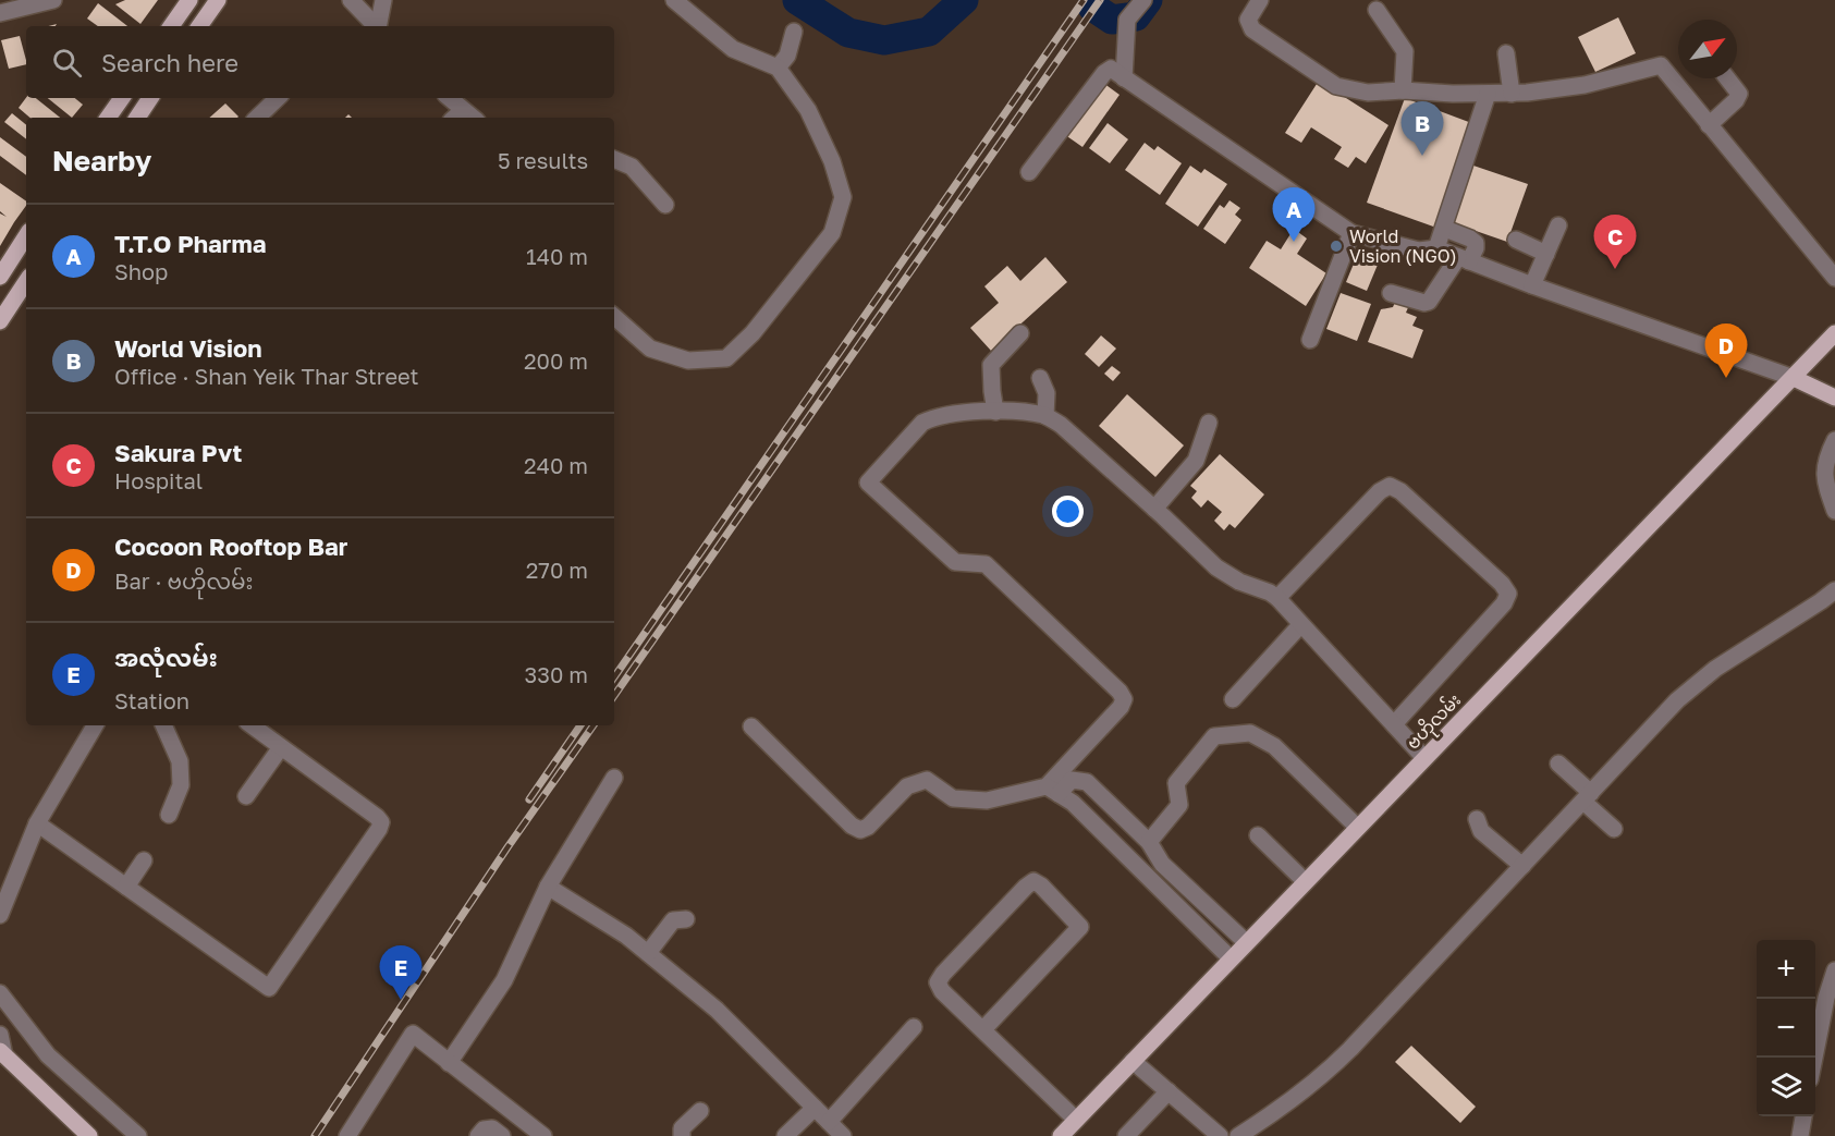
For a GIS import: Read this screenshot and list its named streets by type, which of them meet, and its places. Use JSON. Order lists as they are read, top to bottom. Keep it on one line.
{"streets":{"main road":["ဗဟိုလမ်း"]},"places":["World Vision (NGO)"],"north":"top right","page":{"search":"Search here","pins":["B","A","C","D","E"],"heading":["Nearby","5 results"],"list":[{"mark":"A","name":"T.T.O Pharma","note":"Shop","value":"140 m"},{"mark":"B","name":"World Vision","note":"Office · Shan Yeik Thar Street","value":"200 m"},{"mark":"C","name":"Sakura Pvt","note":"Hospital","value":"240 m"},{"mark":"D","name":"Cocoon Rooftop Bar","note":"Bar · ဗဟိုလမ်း","value":"270 m"},{"mark":"E","name":"အလုံလမ်း","note":"Station","value":"330 m"}],"map_buttons":["+","−"]}}
